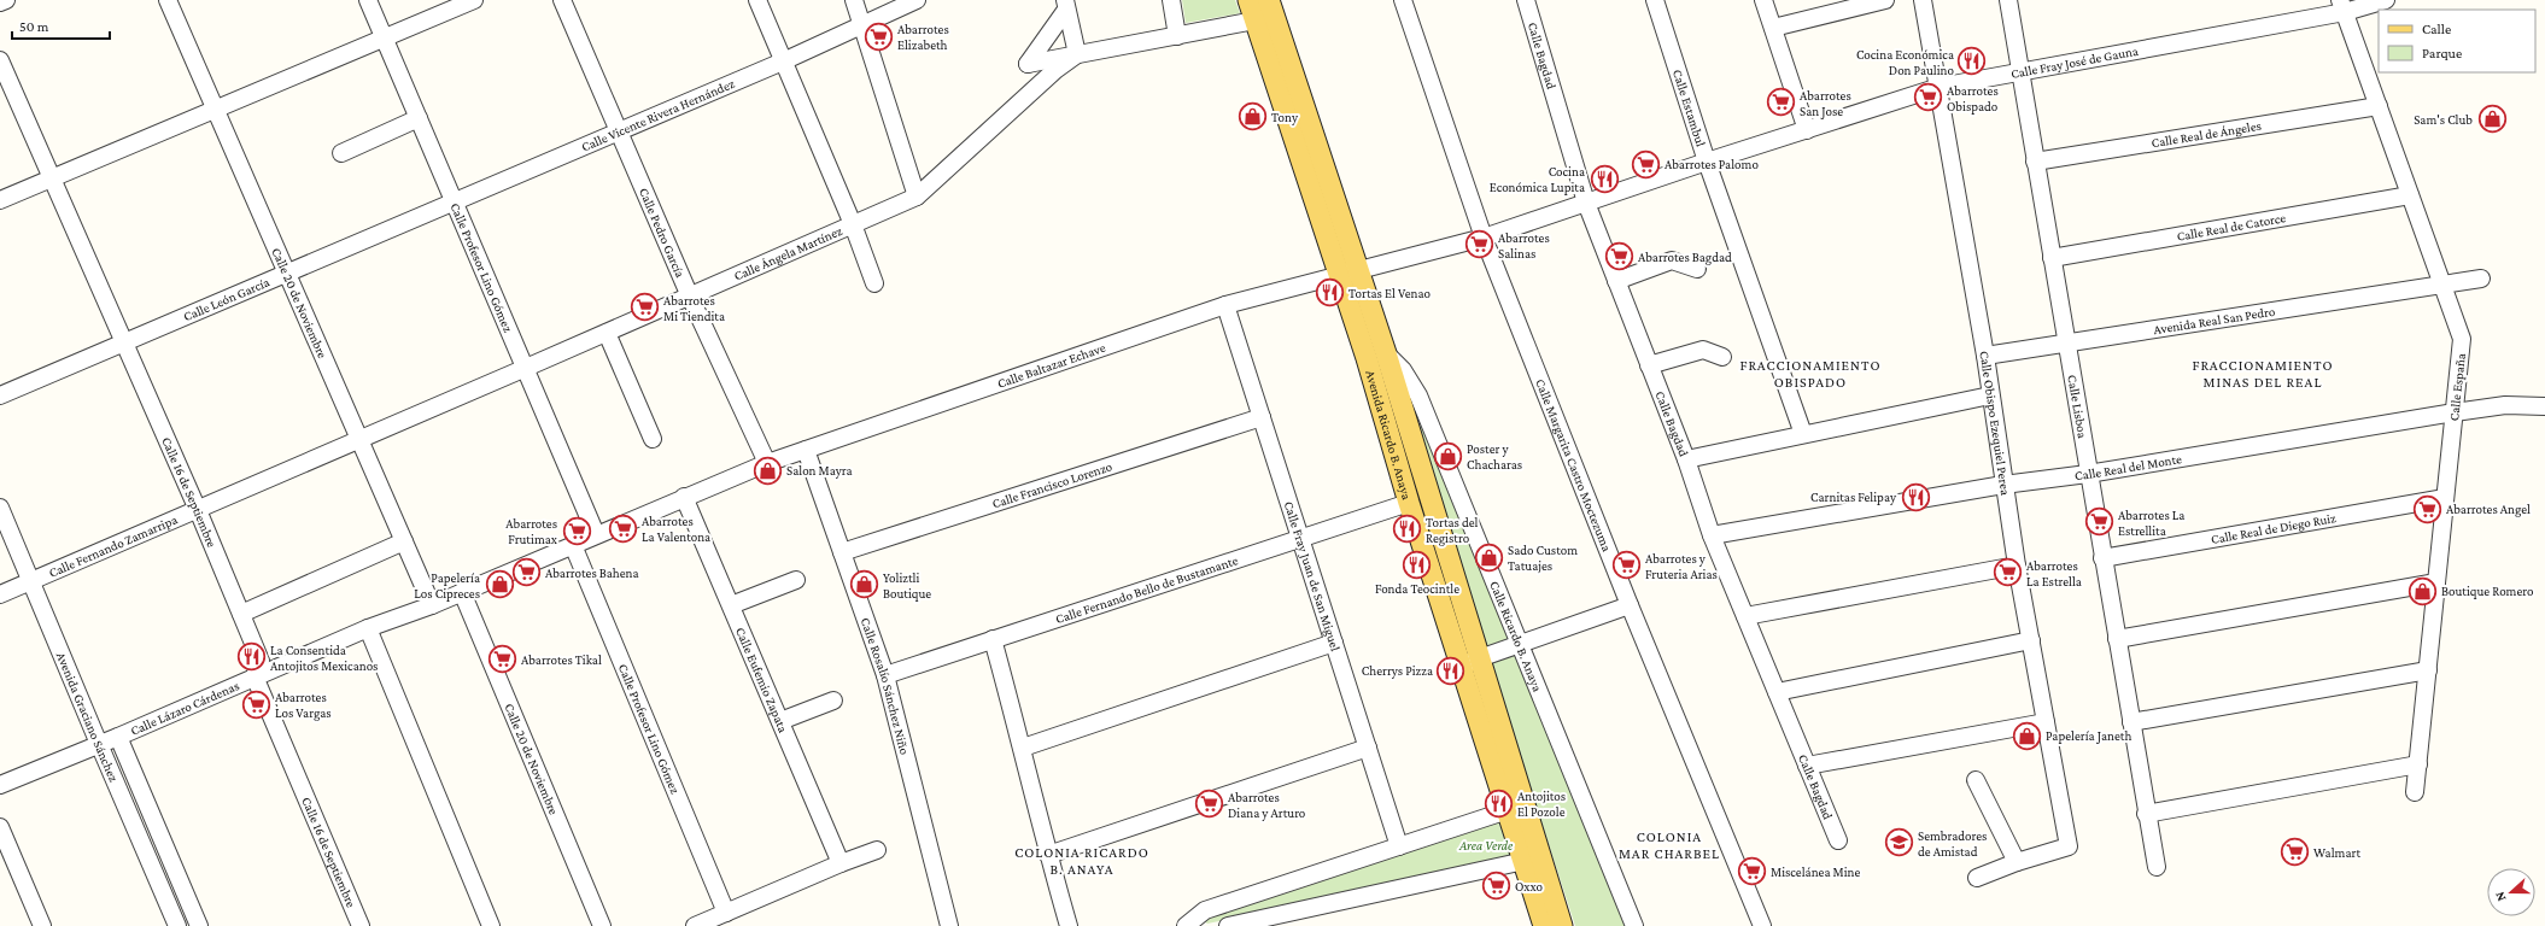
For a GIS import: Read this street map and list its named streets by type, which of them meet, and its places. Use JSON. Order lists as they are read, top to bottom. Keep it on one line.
{"streets":{"main road":["Avenida Ricardo B. Anaya"],"street":["Calle Bagdad","Calle Fray José de Gauna","Calle Estambul","Calle Vicente Rivera Hernández","Calle Real de Ángeles","Calle Real de Catorce","Calle Pedro García","Calle Ángela Martínez","Calle Profesor Lino Gómez","Calle León García","Calle 20 de Noviembre","Avenida Real San Pedro","Calle Baltazar Echave","Calle España","Calle Lisboa","Calle Obispo Ezequiel Perea","Calle Margarita Castro Moctezuma","Calle Real del Monte","Calle Francisco Lorenzo","Calle 16 de Septiembre","Calle Real de Diego Ruiz","Calle Fernando Zamarripa","Calle Fray Juan de San Miguel","Calle Fernando Bello de Bustamante","Calle Ricardo B. Anaya","Calle Eufemio Zapata","Calle Rosalío Sánchez Niño","Calle Lázaro Cárdenas","Avenida Graciano Sánchez"]},"crossings":[["Calle Bagdad","Calle Fray José de Gauna"],["Calle Bagdad","Calle Real del Monte"],["Calle Fray José de Gauna","Calle Estambul"],["Calle Fray José de Gauna","Calle Baltazar Echave"],["Calle Fray José de Gauna","Calle España"],["Calle Fray José de Gauna","Calle Lisboa"],["Calle Fray José de Gauna","Calle Obispo Ezequiel Perea"],["Calle Fray José de Gauna","Avenida Ricardo B. Anaya"],["Calle Fray José de Gauna","Calle Margarita Castro Moctezuma"],["Calle Vicente Rivera Hernández","Calle Pedro García"],["Calle Vicente Rivera Hernández","Calle Profesor Lino Gómez"],["Calle Vicente Rivera Hernández","Calle León García"],["Calle Real de Ángeles","Calle España"],["Calle Real de Ángeles","Calle Lisboa"],["Calle Real de Catorce","Calle España"],["Calle Real de Catorce","Calle Lisboa"],["Calle Pedro García","Calle Ángela Martínez"],["Calle Pedro García","Calle Baltazar Echave"],["Calle Ángela Martínez","Calle Profesor Lino Gómez"],["Calle Ángela Martínez","Calle 20 de Noviembre"],["Calle Ángela Martínez","Calle Fernando Zamarripa"],["Calle Profesor Lino Gómez","Calle León García"],["Calle Profesor Lino Gómez","Calle Baltazar Echave"],["Calle Profesor Lino Gómez","Calle Lázaro Cárdenas"],["Calle León García","Calle 20 de Noviembre"],["Calle León García","Calle 16 de Septiembre"],["Calle 20 de Noviembre","Calle Fernando Zamarripa"],["Calle 20 de Noviembre","Calle Lázaro Cárdenas"],["Avenida Real San Pedro","Calle España"],["Avenida Real San Pedro","Calle Lisboa"],["Avenida Real San Pedro","Calle Obispo Ezequiel Perea"],["Calle Baltazar Echave","Avenida Ricardo B. Anaya"],["Calle Baltazar Echave","Calle Fray Juan de San Miguel"],["Calle Baltazar Echave","Calle Eufemio Zapata"],["Calle Baltazar Echave","Calle Rosalío Sánchez Niño"],["Calle Baltazar Echave","Calle Lázaro Cárdenas"],["Calle España","Calle Real del Monte"],["Calle España","Calle Real de Diego Ruiz"],["Calle Lisboa","Calle Real del Monte"],["Calle Lisboa","Calle Real de Diego Ruiz"],["Calle Obispo Ezequiel Perea","Calle Real del Monte"],["Avenida Ricardo B. Anaya","Calle Fernando Bello de Bustamante"],["Avenida Ricardo B. Anaya","Calle Ricardo B. Anaya"],["Calle Francisco Lorenzo","Calle Fray Juan de San Miguel"],["Calle Francisco Lorenzo","Calle Rosalío Sánchez Niño"],["Calle 16 de Septiembre","Calle Fernando Zamarripa"],["Calle 16 de Septiembre","Calle Lázaro Cárdenas"],["Calle Fernando Zamarripa","Avenida Graciano Sánchez"],["Calle Fray Juan de San Miguel","Calle Fernando Bello de Bustamante"],["Calle Fernando Bello de Bustamante","Calle Rosalío Sánchez Niño"],["Calle Lázaro Cárdenas","Avenida Graciano Sánchez"]],"districts":["FRACCIONAMIENTO OBISPADO","FRACCIONAMIENTO MINAS DEL REAL","COLONIA MAR CHARBEL","COLONIA RICARDO B. ANAYA"],"parks":["Area Verde"],"places":{"supermarket":["Abarrotes Elizabeth","Abarrotes Obispado","Abarrotes San Jose","Abarrotes Palomo","Abarrotes Salinas","Abarrotes Bagdad","Abarrotes Mi Tiendita","Abarrotes Angel","Abarrotes La Estrellita","Abarrotes La Valentona","Abarrotes Frutimax","Abarrotes y Fruteria Arias","Abarrotes Bahena","Abarrotes La Estrella","Abarrotes Tikal","Abarrotes Los Vargas","Abarrotes Diana y Arturo","Walmart","Miscelánea Mine","Oxxo"],"restaurant":["Cocina Económica Don Paulino","Cocina Económica Lupita","Tortas El Venao","Carnitas Felipay","Tortas del Registro","Fonda Teocintle","La Consentida Antojitos Mexicanos","Cherrys Pizza","Antojitos El Pozole"],"shop":["Tony","Sam's Club","Poster y Chacharas","Salon Mayra","Sado Custom Tatuajes","Papelería Los Cipreces","Yoliztli Boutique","Boutique Romero","Papelería Janeth"],"school or university":["Sembradores de Amistad"]},"legend":["Calle","Parque"],"scale_bar":"50 m","north":"left"}
